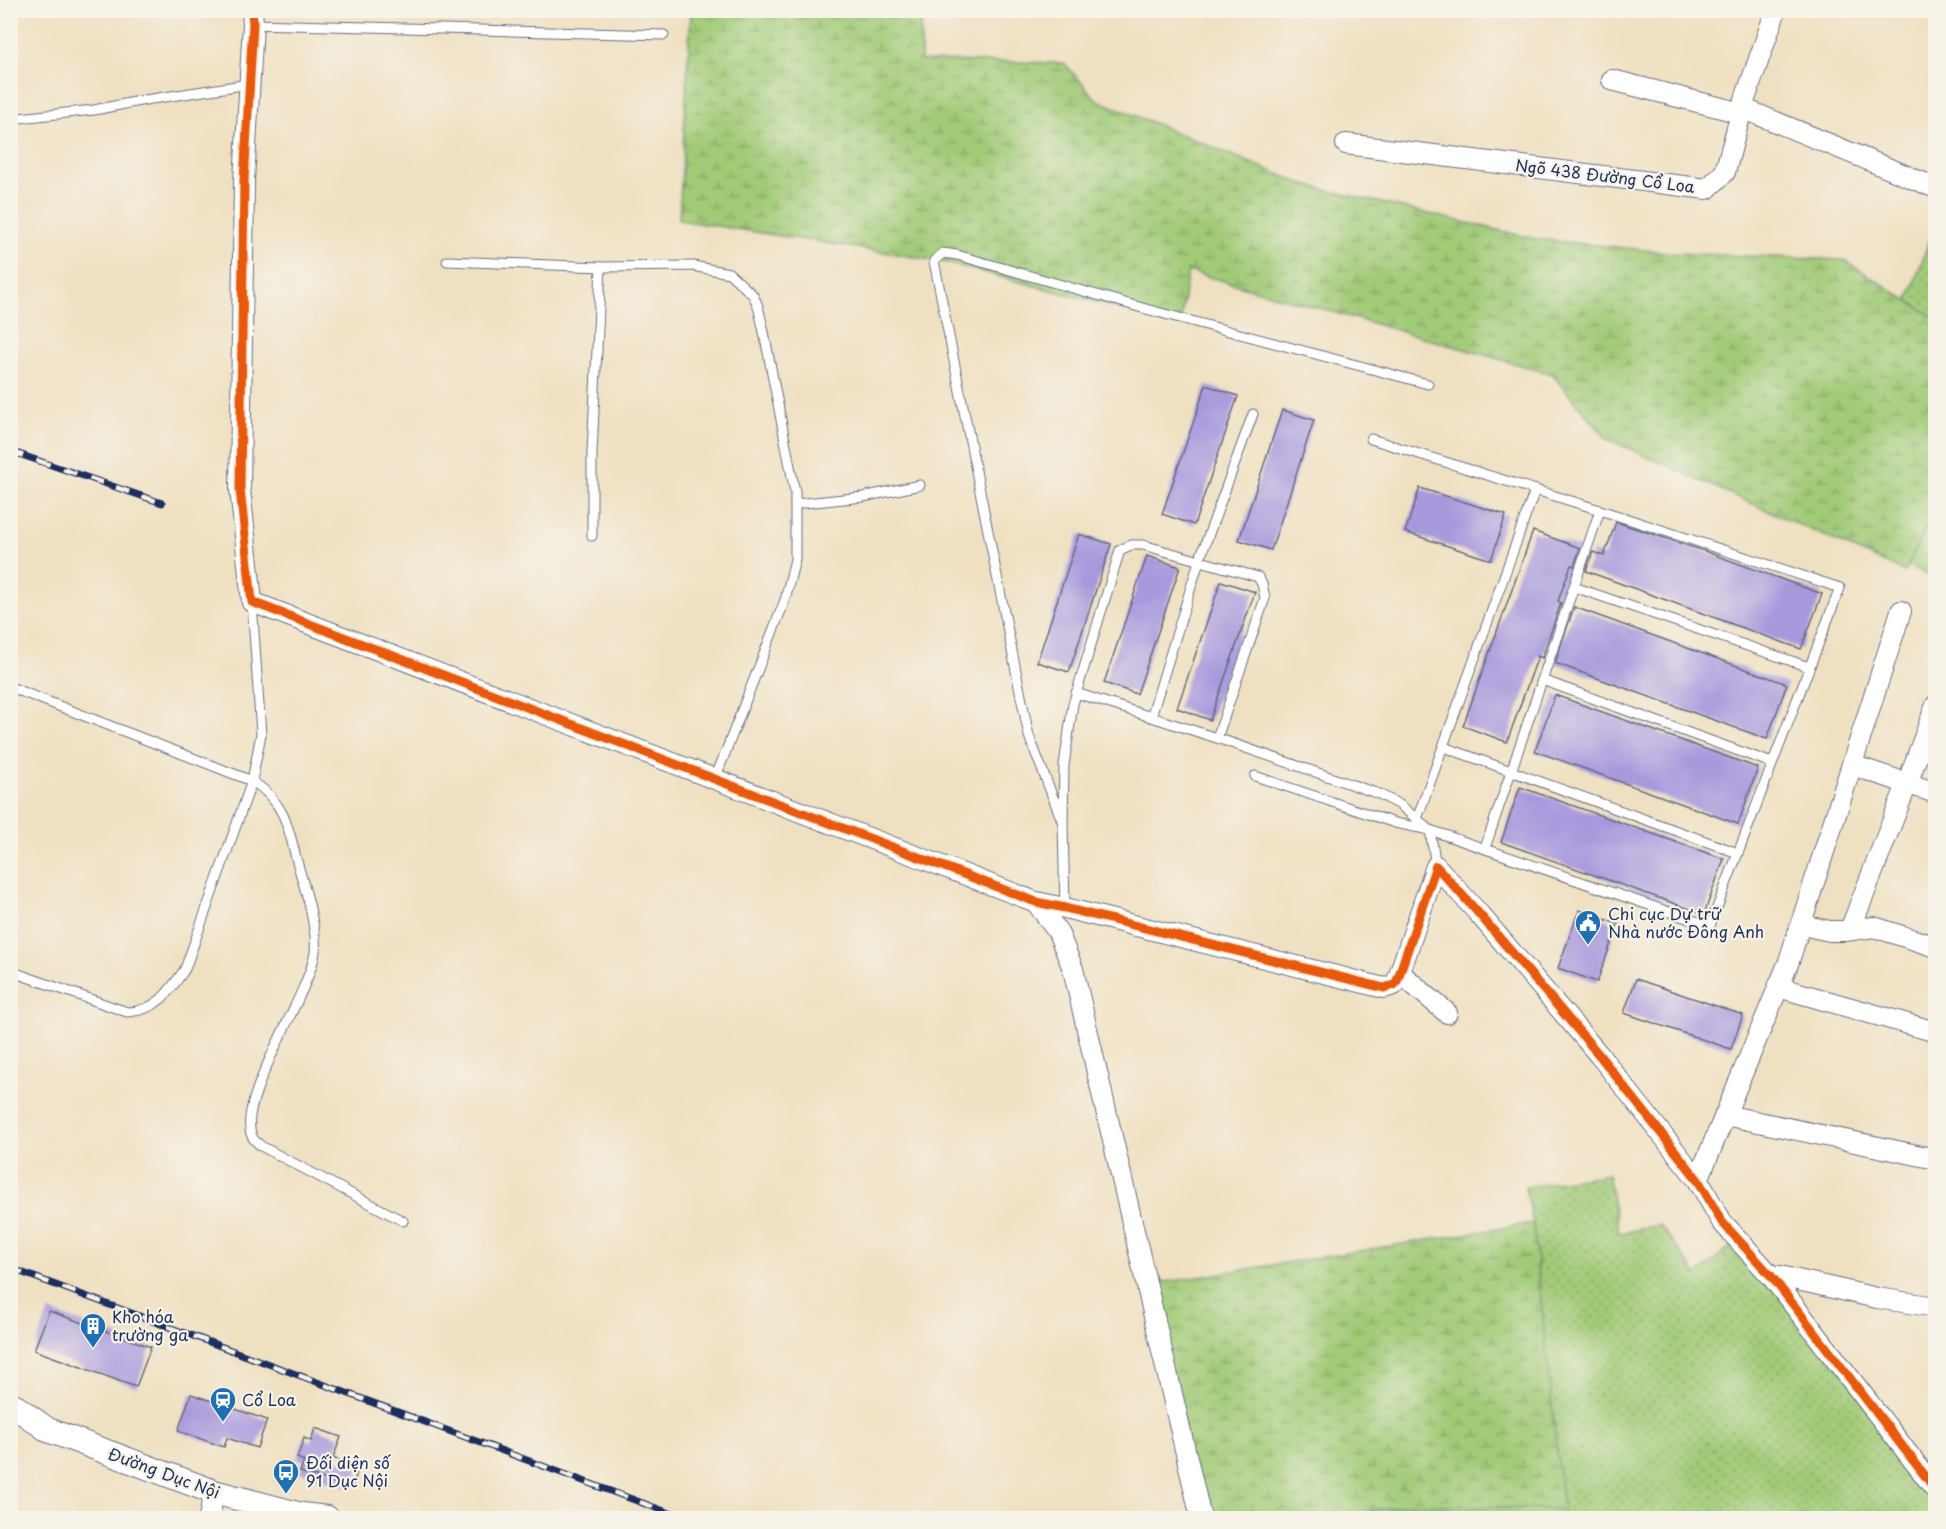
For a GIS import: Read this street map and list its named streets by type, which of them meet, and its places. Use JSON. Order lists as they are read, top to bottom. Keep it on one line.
{"streets":{"street":["Ngõ 438 Đường Cổ Loa","Đường Dục Nội"]},"places":{"public building":["Chi cục Dự trữ Nhà nước Đông Anh"],"building":["Kho hóa trường ga"],"station":["Cổ Loa"],"bus stop":["Đối diện số 91 Dục Nội"]}}
